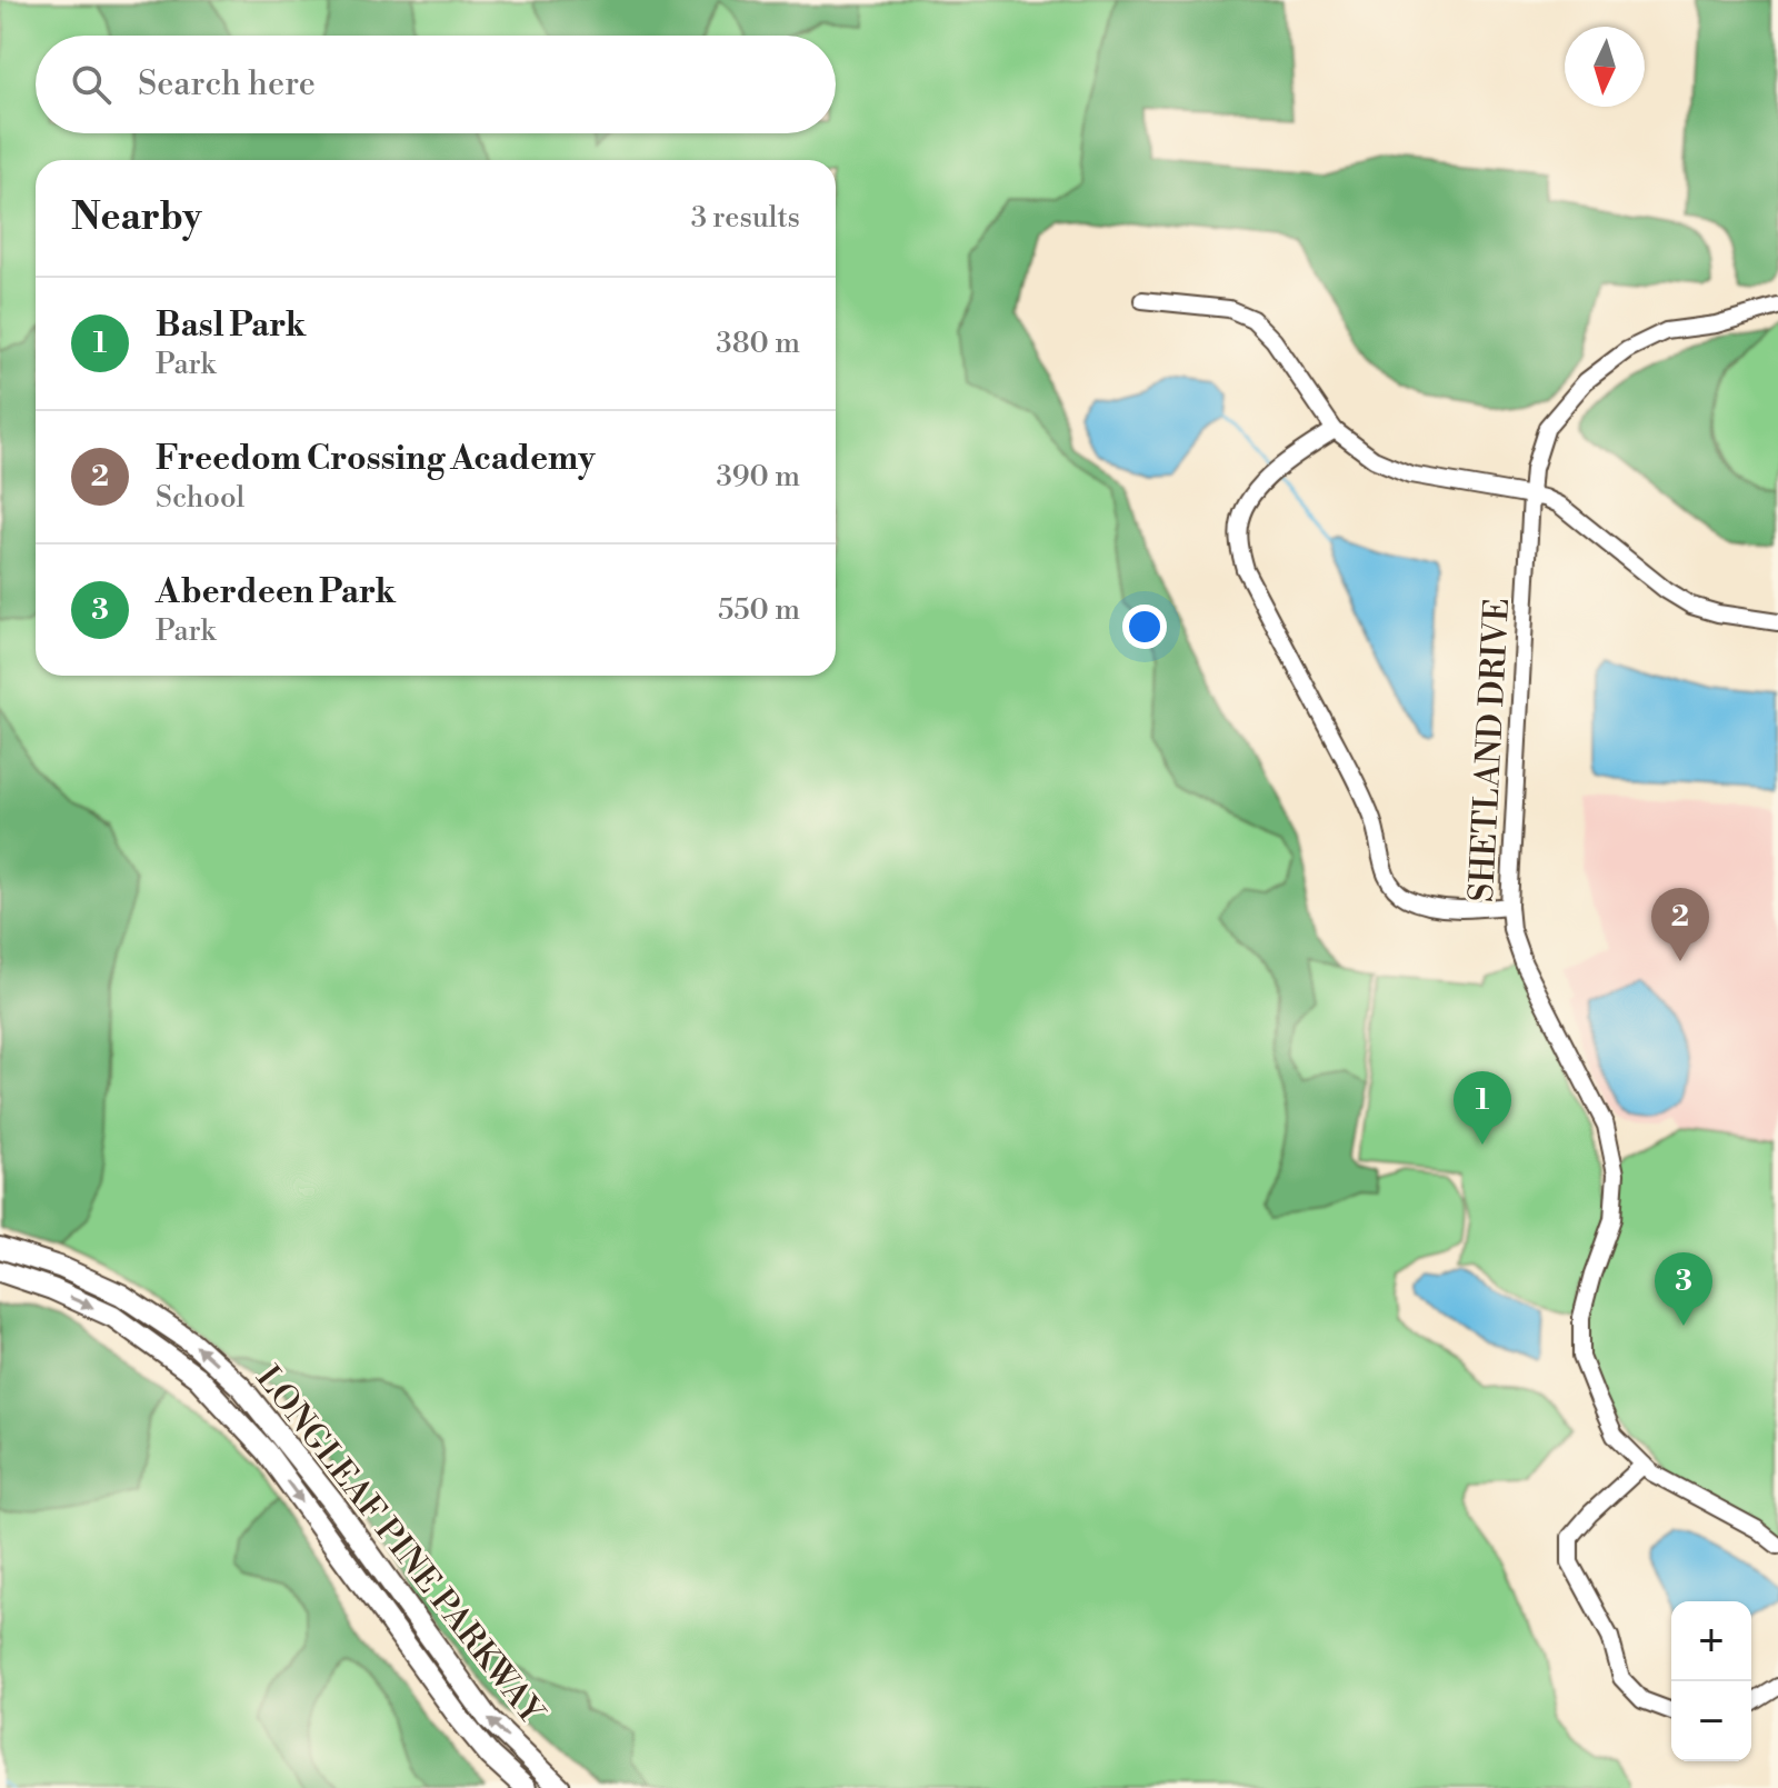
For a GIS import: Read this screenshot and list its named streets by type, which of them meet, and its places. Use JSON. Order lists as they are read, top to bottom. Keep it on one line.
{"streets":{"main road":["LONGLEAF PINE PARKWAY"],"street":["SHETLAND DRIVE"]},"north":"bottom","page":{"search":"Search here","heading":["Nearby","3 results"],"list":[{"mark":"1","name":"Basl Park","note":"Park","value":"380 m"},{"mark":"2","name":"Freedom Crossing Academy","note":"School","value":"390 m"},{"mark":"3","name":"Aberdeen Park","note":"Park","value":"550 m"}],"pins":["2","1","3"],"map_buttons":["+","−"]}}
